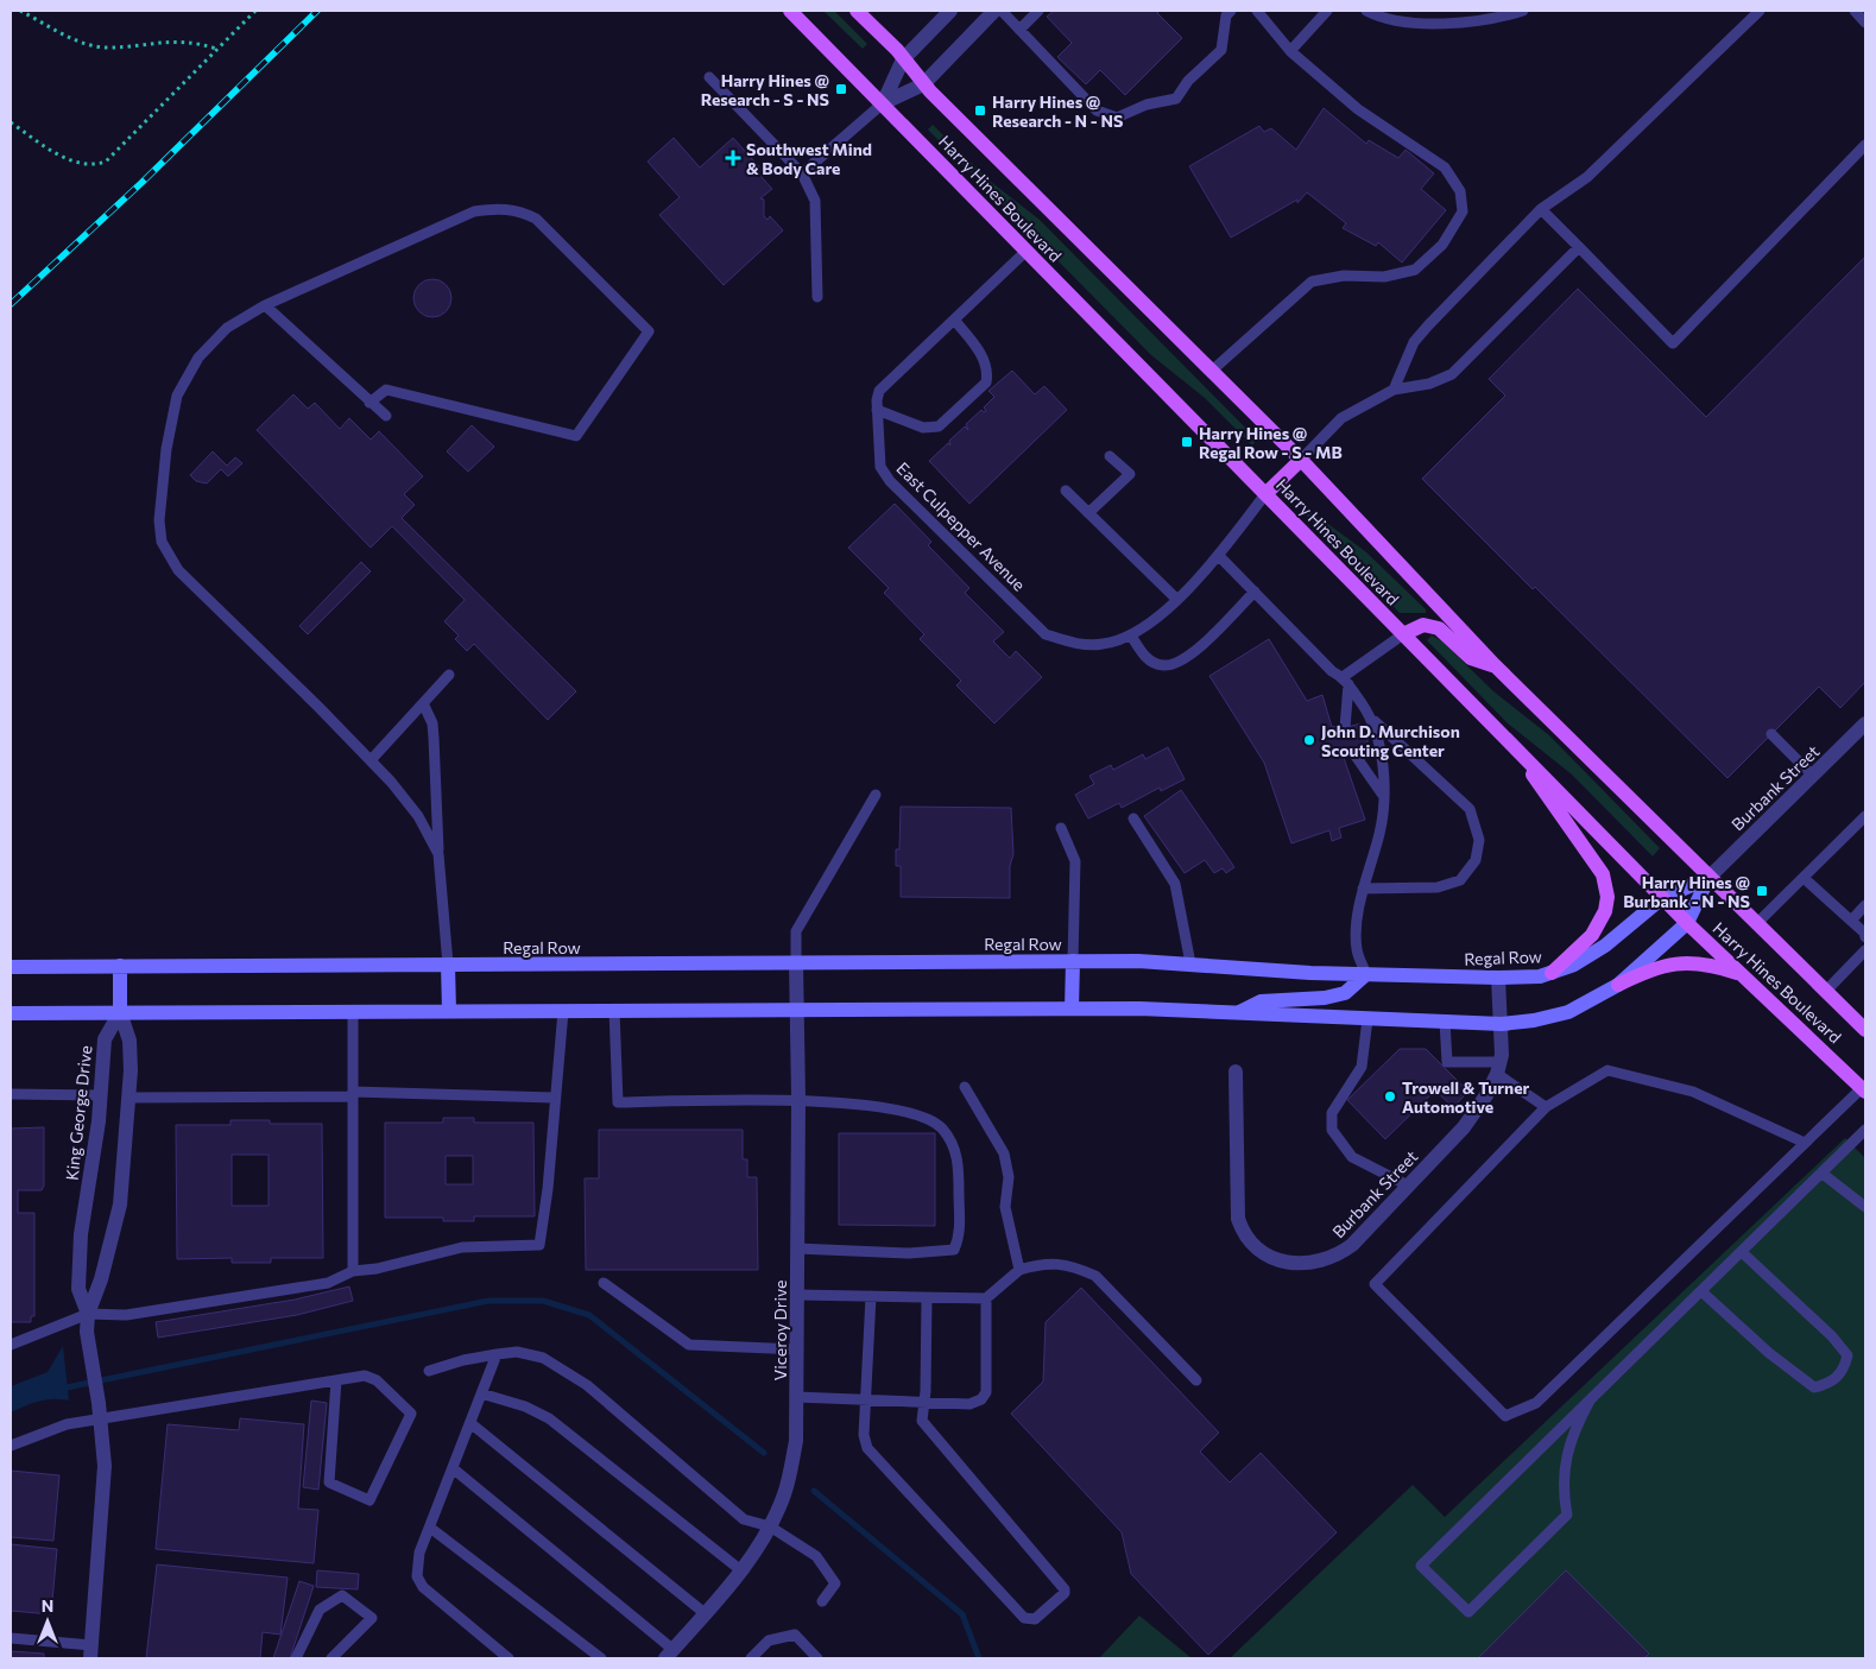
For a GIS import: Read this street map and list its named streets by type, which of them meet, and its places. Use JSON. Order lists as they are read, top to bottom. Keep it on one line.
{"streets":{"main road":["Harry Hines Boulevard","Regal Row"],"street":["Burbank Street","King George Drive","Viceroy Drive"],"lane":["East Culpepper Avenue"]},"crossings":[["Harry Hines Boulevard","East Culpepper Avenue"],["Harry Hines Boulevard","Burbank Street"],["Harry Hines Boulevard","Regal Row"],["Burbank Street","Regal Row"],["Regal Row","Viceroy Drive"]],"places":{"transit":["Harry Hines @ Research - S - NS","Harry Hines @ Research - N - NS","Harry Hines @ Regal Row - S - MB","Harry Hines @ Burbank - N - NS"],"health":["Southwest Mind & Body Care"],"other":["John D. Murchison Scouting Center","Trowell & Turner Automotive"]},"north":"top"}
